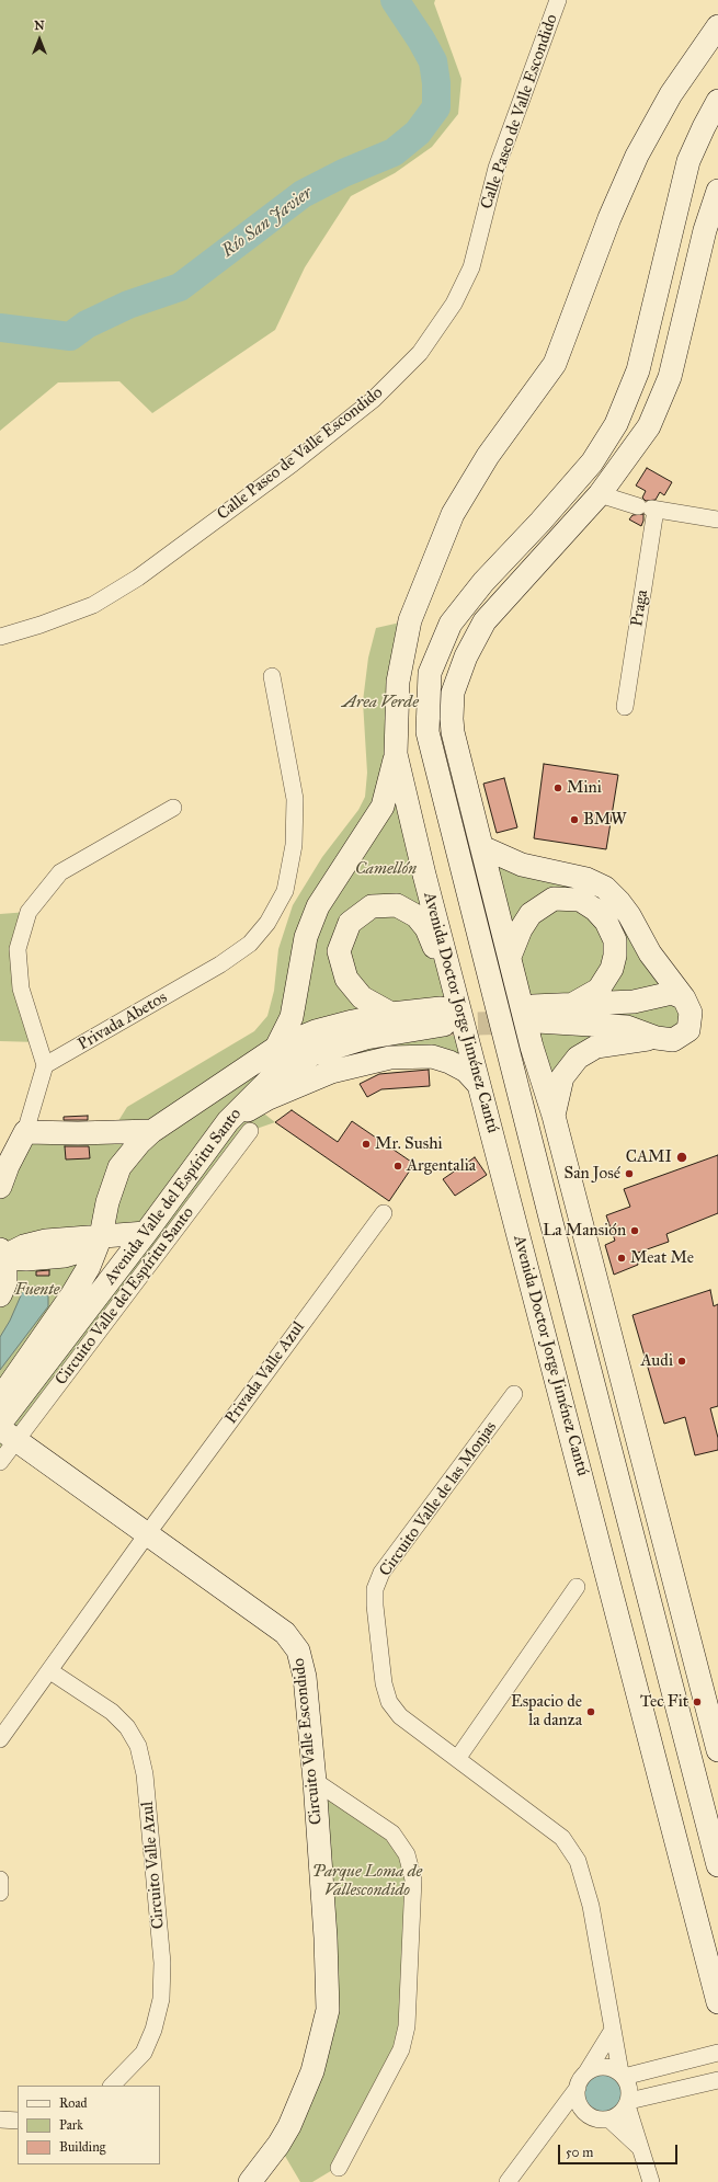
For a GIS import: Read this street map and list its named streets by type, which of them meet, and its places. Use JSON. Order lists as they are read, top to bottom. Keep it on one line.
{"streets":{"main road":["Avenida Doctor Jorge Jiménez Cantú","Avenida Valle del Espíritu Santo","Circuito Valle Escondido"],"street":["Calle Paseo de Valle Escondido","Praga","Privada Abetos","Circuito Valle del Espíritu Santo","Privada Valle Azul","Circuito Valle de las Monjas","Circuito Valle Azul"]},"crossings":[["Avenida Valle del Espíritu Santo","Circuito Valle del Espíritu Santo"],["Avenida Valle del Espíritu Santo","Circuito Valle Escondido"],["Circuito Valle del Espíritu Santo","Circuito Valle Escondido"],["Privada Valle Azul","Circuito Valle Escondido"]],"water":["Río San Javier"],"parks":["Area Verde","Camellón","Fuente","Parque Loma de Vallescondido"],"places":["Mini","BMW","Mr. Sushi","CAMI","Argentalia","San José","La Mansión","Meat Me","Audi","Tec Fit","Espacio de la danza"],"legend":["Road","Park","Building"],"scale_bar":"50 m","north":"top"}
